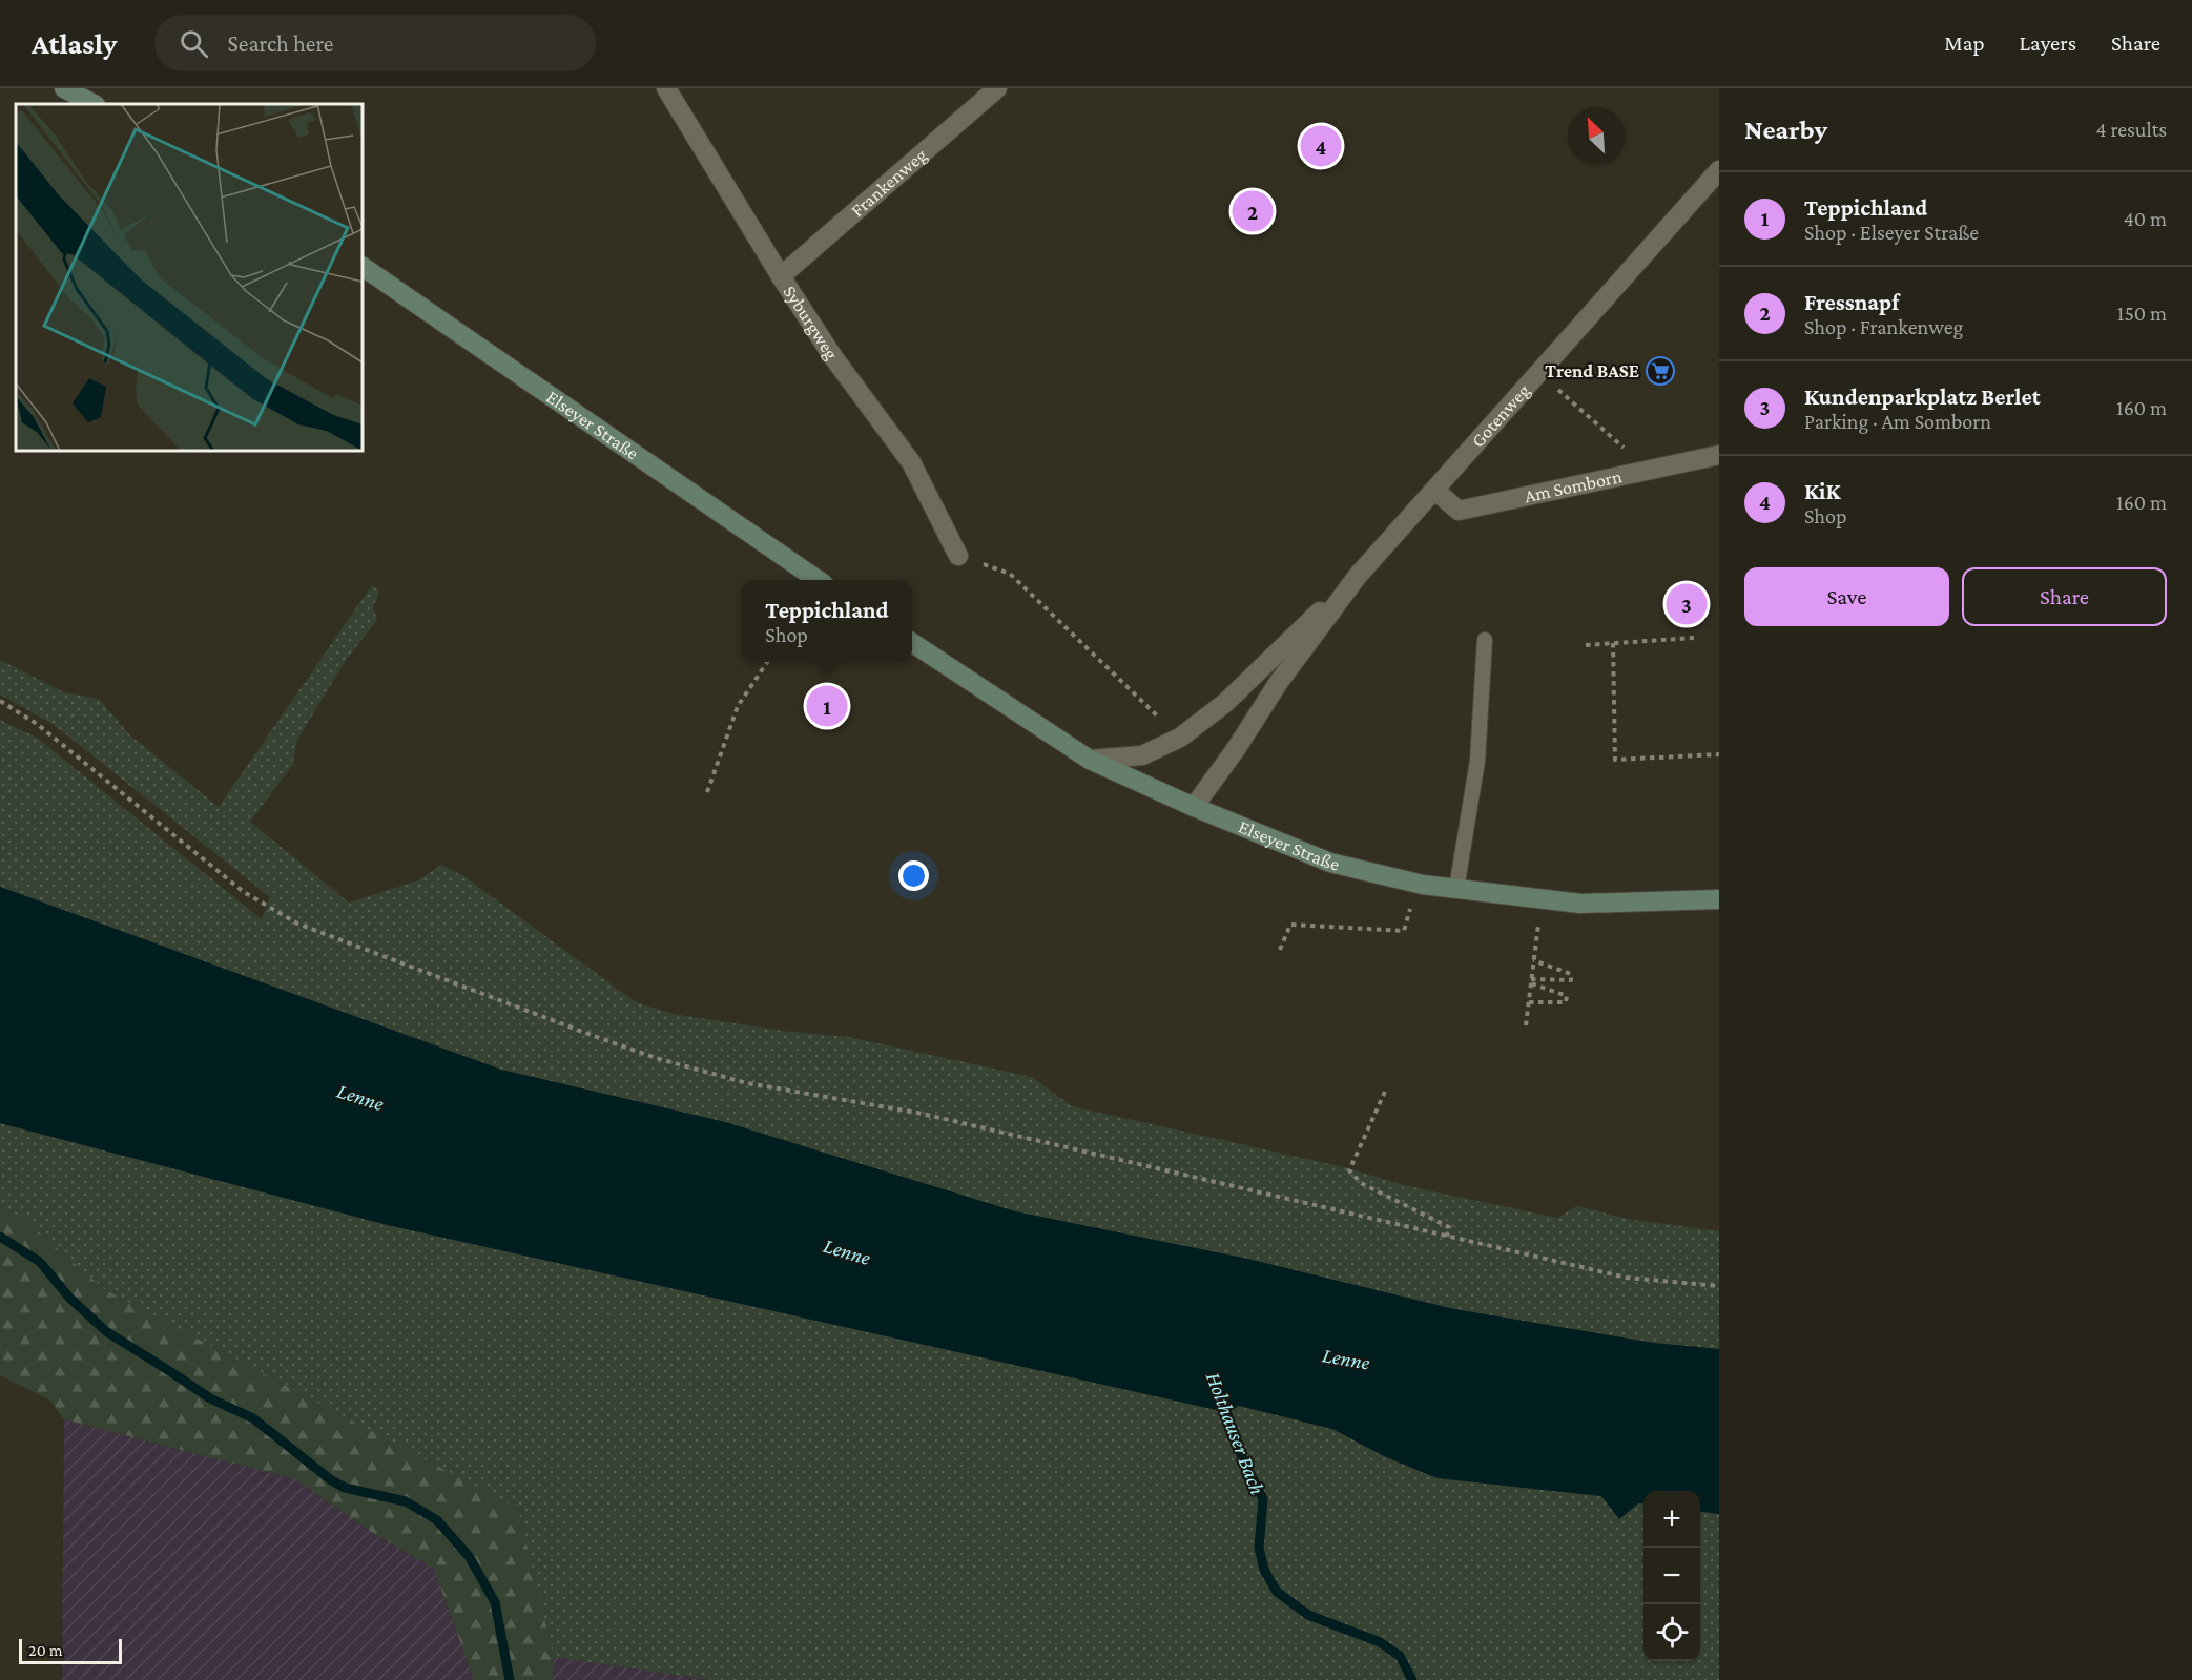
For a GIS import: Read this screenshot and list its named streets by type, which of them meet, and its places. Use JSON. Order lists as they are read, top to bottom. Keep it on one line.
{"streets":{"main road":["Elseyer Straße"],"street":["Frankenweg","Syburgweg","Gotenweg","Am Somborn"]},"crossings":[["Frankenweg","Syburgweg"],["Gotenweg","Elseyer Straße"],["Gotenweg","Am Somborn"]],"water":["Lenne","Holthauser Bach"],"places":{"supermarket":["Trend BASE"]},"scale_bar":"20 m","north":"top left","page":{"header":"Atlasly","search":"Search here","nav":["Map","Layers","Share"],"heading":["Nearby","4 results"],"pins":["4","2","3","1"],"list":[{"mark":"1","name":"Teppichland","note":"Shop · Elseyer Straße","value":"40 m"},{"mark":"2","name":"Fressnapf","note":"Shop · Frankenweg","value":"150 m"},{"mark":"3","name":"Kundenparkplatz Berlet","note":"Parking · Am Somborn","value":"160 m"},{"mark":"4","name":"KiK","note":"Shop","value":"160 m"}],"buttons":["Save","Share"],"popup":["Teppichland","Shop"],"map_buttons":["+","−"],"scale":"20 m"}}
